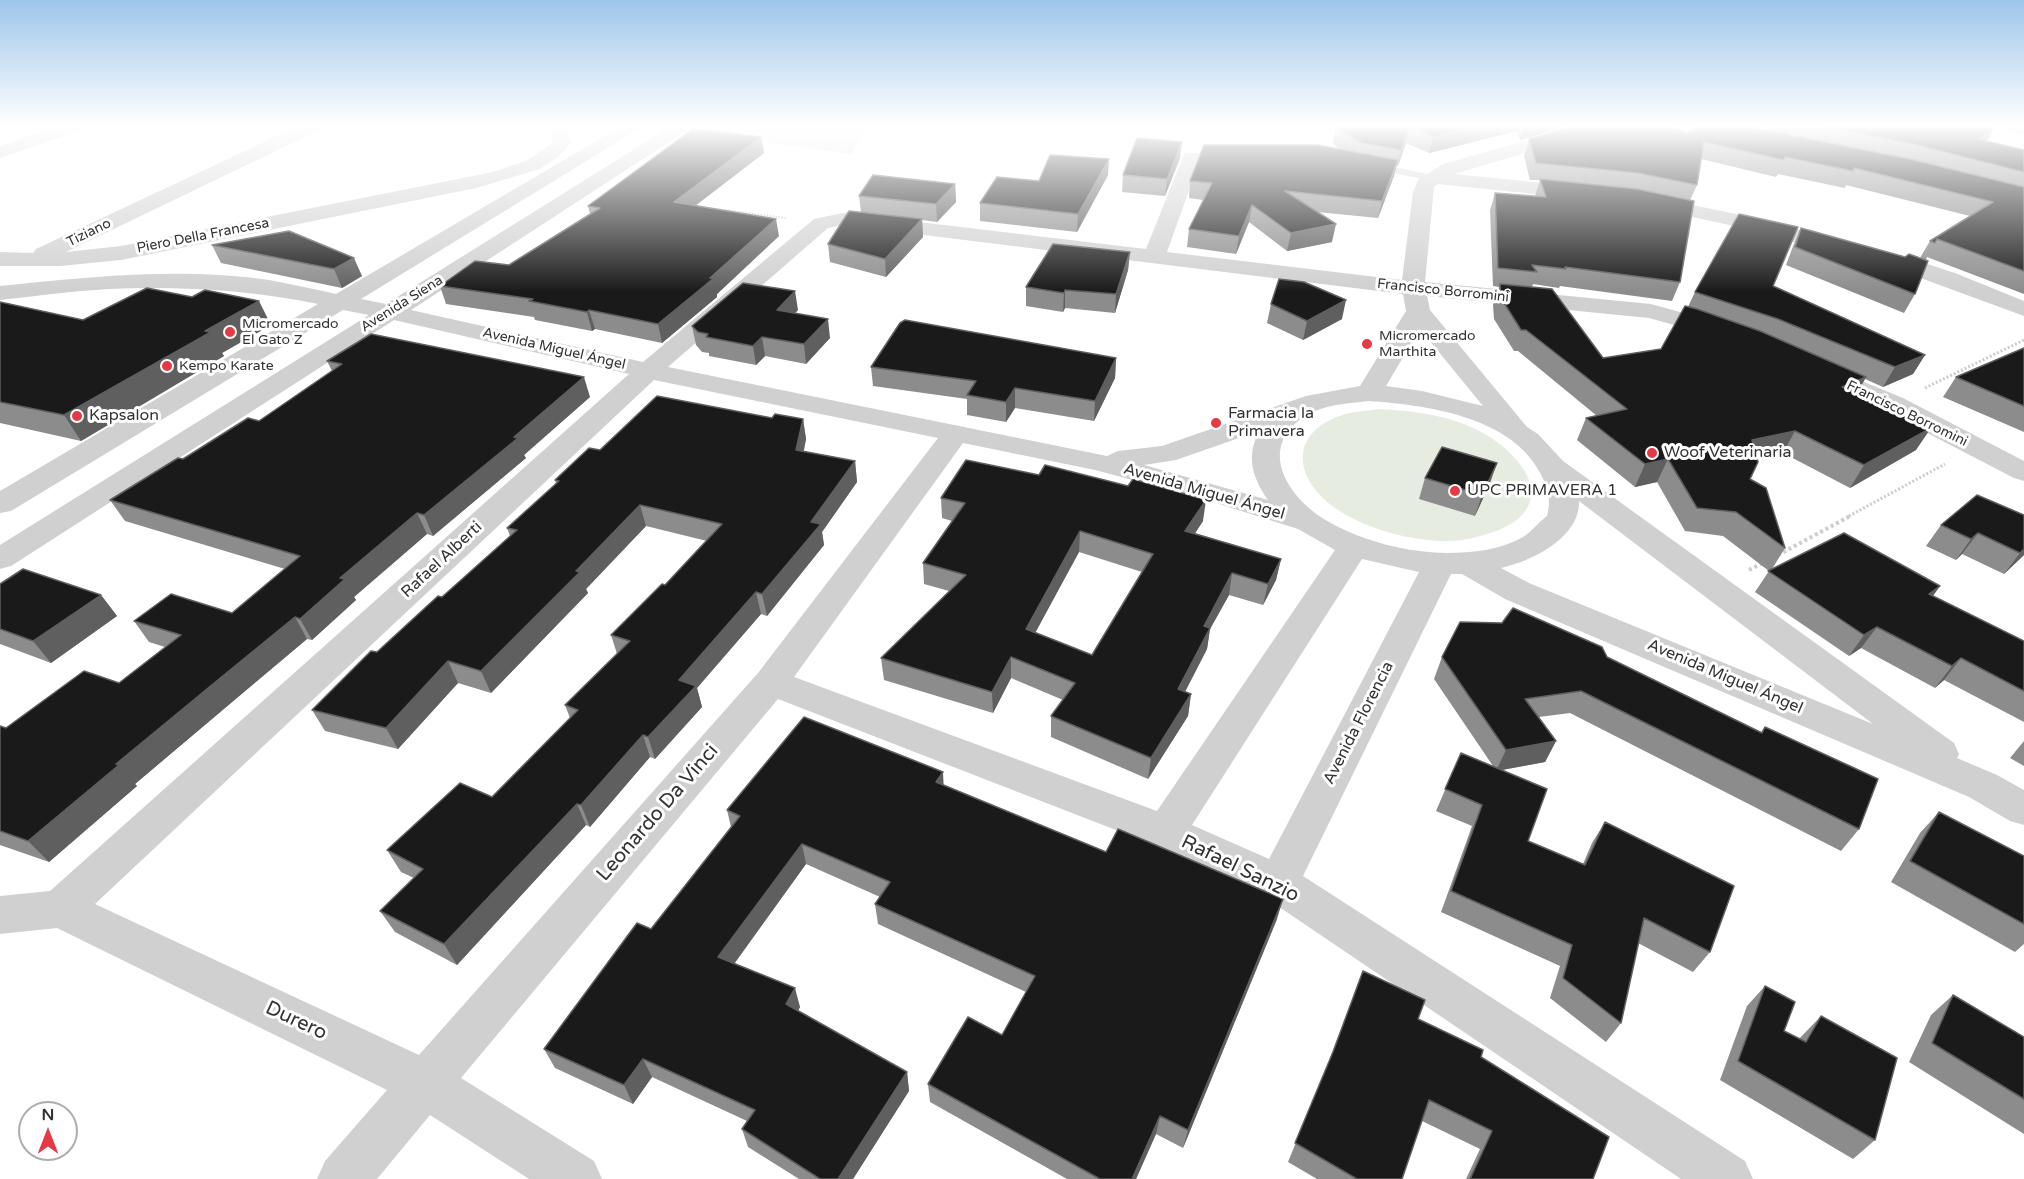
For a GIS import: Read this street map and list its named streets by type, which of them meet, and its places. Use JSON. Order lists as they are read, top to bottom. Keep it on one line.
{"streets":{"street":["Tiziano","Piero Della Francesa","Francisco Borromini","Avenida Siena","Avenida Miguel Ángel","Rafael Alberti","Avenida Florencia","Leonardo Da Vinci","Rafael Sanzio","Durero"]},"crossings":[["Tiziano","Piero Della Francesa"],["Francisco Borromini","Rafael Alberti"],["Avenida Siena","Avenida Miguel Ángel"],["Avenida Miguel Ángel","Rafael Alberti"],["Avenida Miguel Ángel","Avenida Florencia"],["Avenida Miguel Ángel","Leonardo Da Vinci"],["Rafael Alberti","Durero"],["Avenida Florencia","Rafael Sanzio"],["Leonardo Da Vinci","Rafael Sanzio"],["Leonardo Da Vinci","Durero"]],"places":["Micromercado El Gato Z","Micromercado Marthita","Kempo Karate","Kapsalon","Farmacia la Primavera","Woof Veterinaria","UPC PRIMAVERA 1"],"north":"top"}
